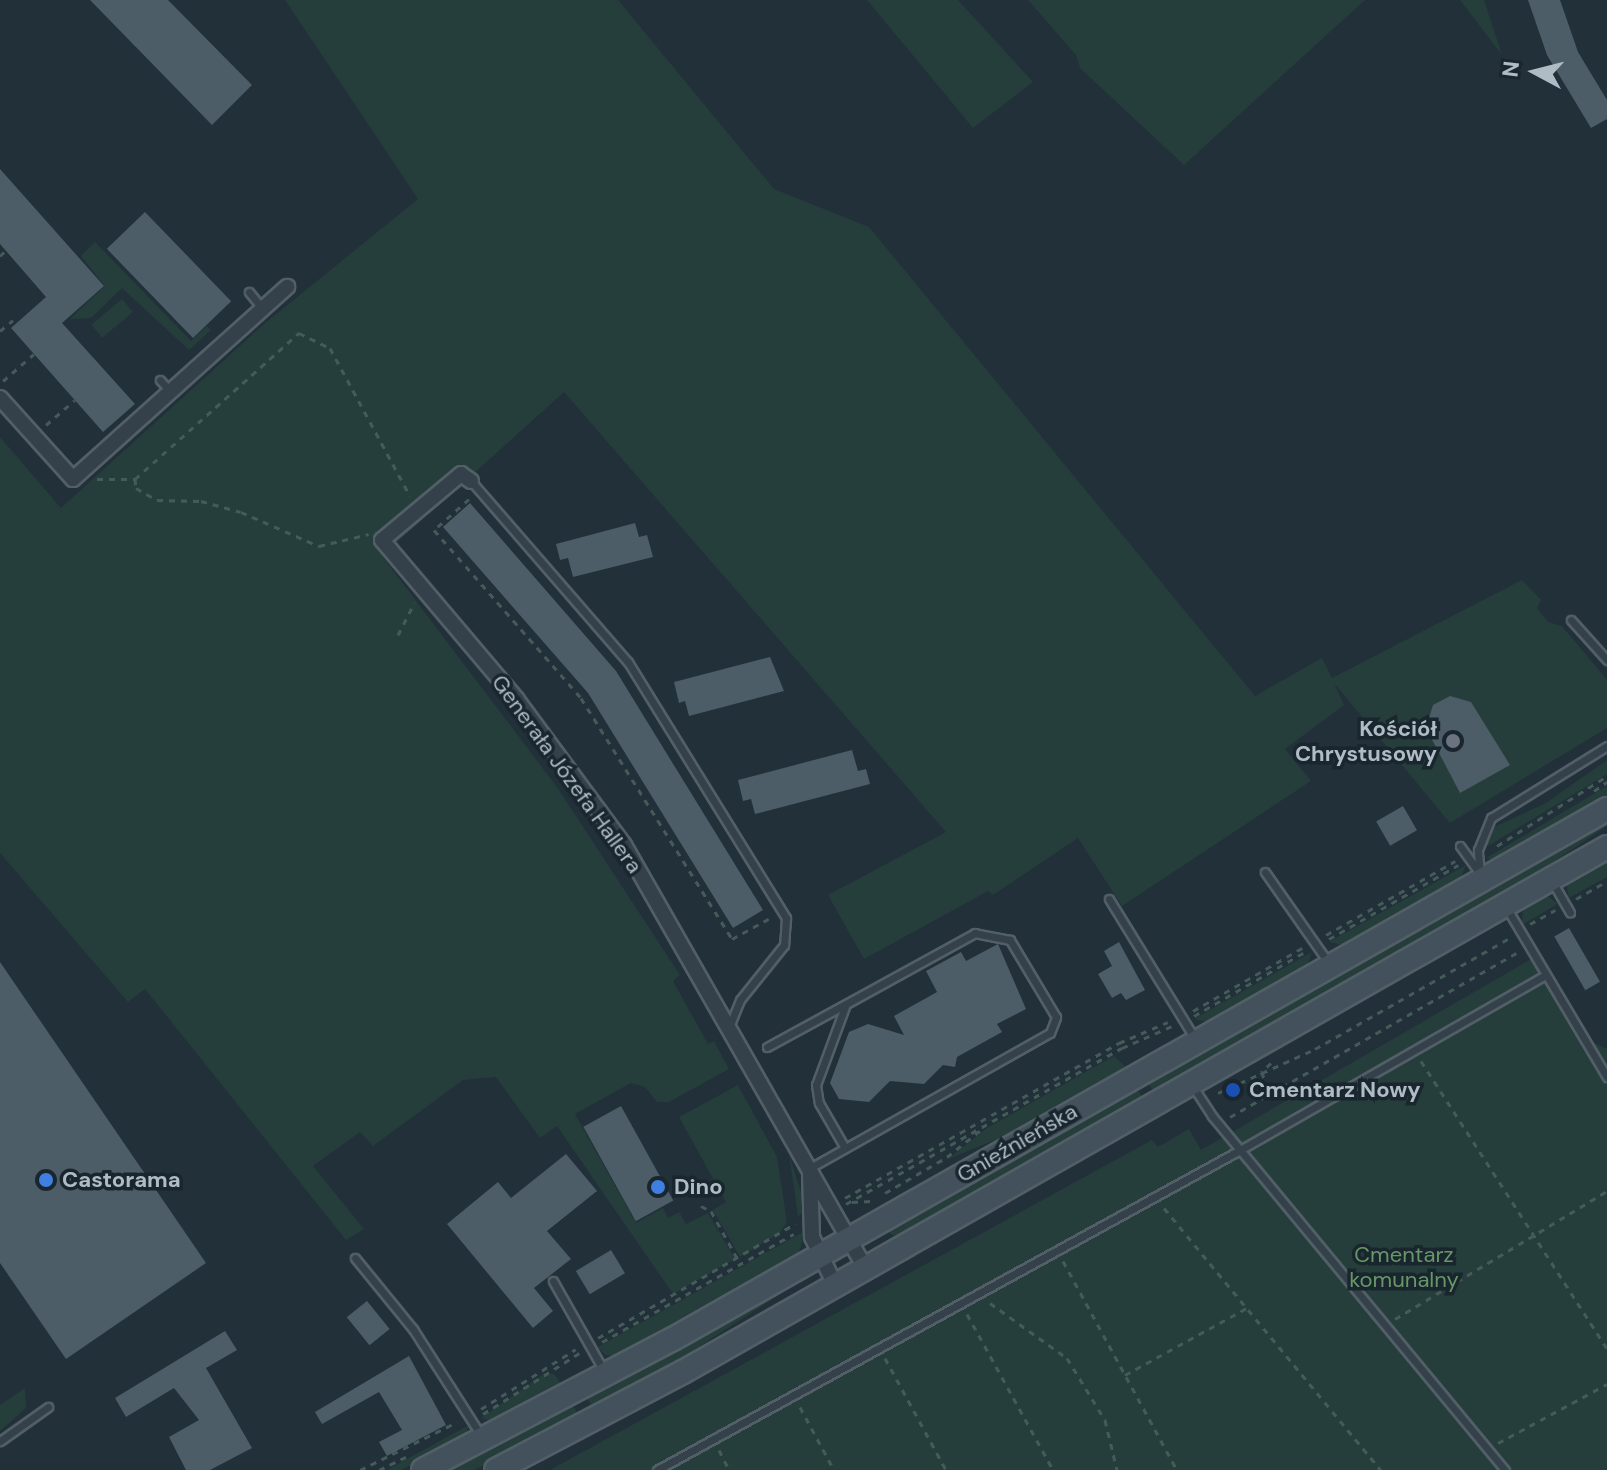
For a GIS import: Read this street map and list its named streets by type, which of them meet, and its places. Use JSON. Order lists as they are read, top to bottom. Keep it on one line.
{"streets":{"main road":["Gnieźnieńska"],"street":["Generała Józefa Hallera"]},"crossings":[["Generała Józefa Hallera","Gnieźnieńska"]],"parks":["Cmentarz komunalny"],"places":["Kościół Chrystusowy","Cmentarz Nowy","Castorama","Dino"],"north":"left"}
